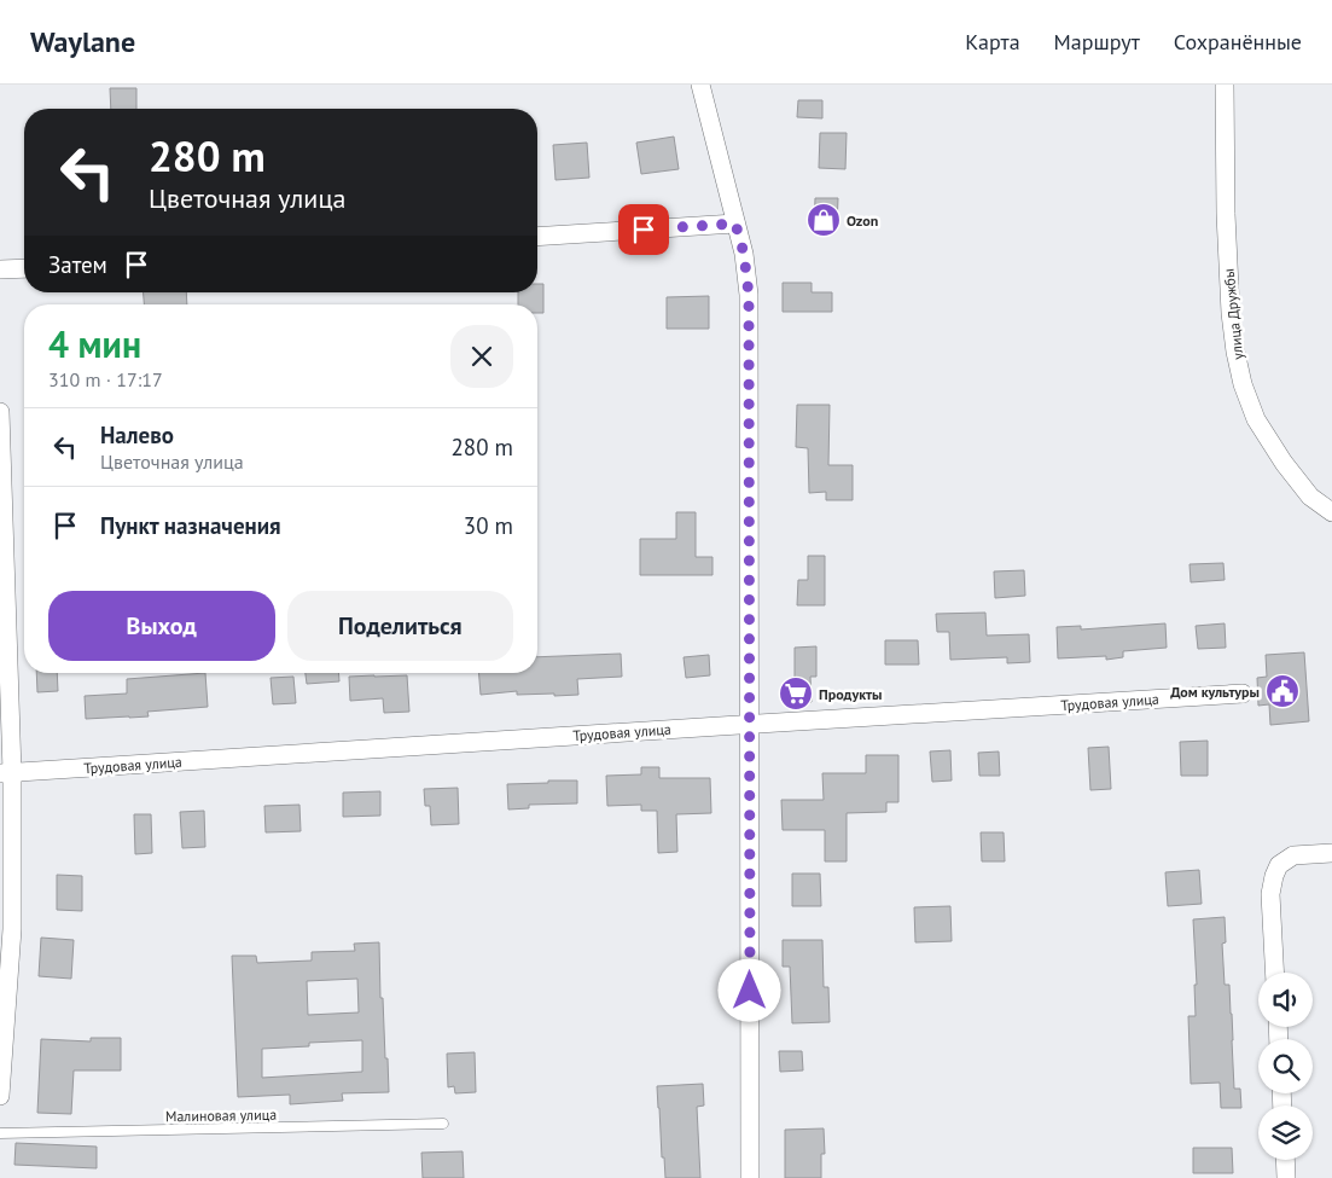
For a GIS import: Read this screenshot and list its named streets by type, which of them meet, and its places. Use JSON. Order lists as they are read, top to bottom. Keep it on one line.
{"streets":{"street":["улица Дружбы","Трудовая улица"],"lane":["Малиновая улица"]},"places":{"shop":["Ozon"],"public building":["Дом культуры"],"supermarket":["Продукты"]},"page":{"header":"Waylane","nav":["Карта","Маршрут","Сохранённые"],"turn":["280 m","Цветочная улица"],"then":"Затем","heading":["4 мин","310 m · 17:17"],"list":[{"name":"Налево","note":"Цветочная улица","value":"280 m"},{"name":"Пункт назначения","value":"30 m"}],"buttons":["Выход","Поделиться"]}}
